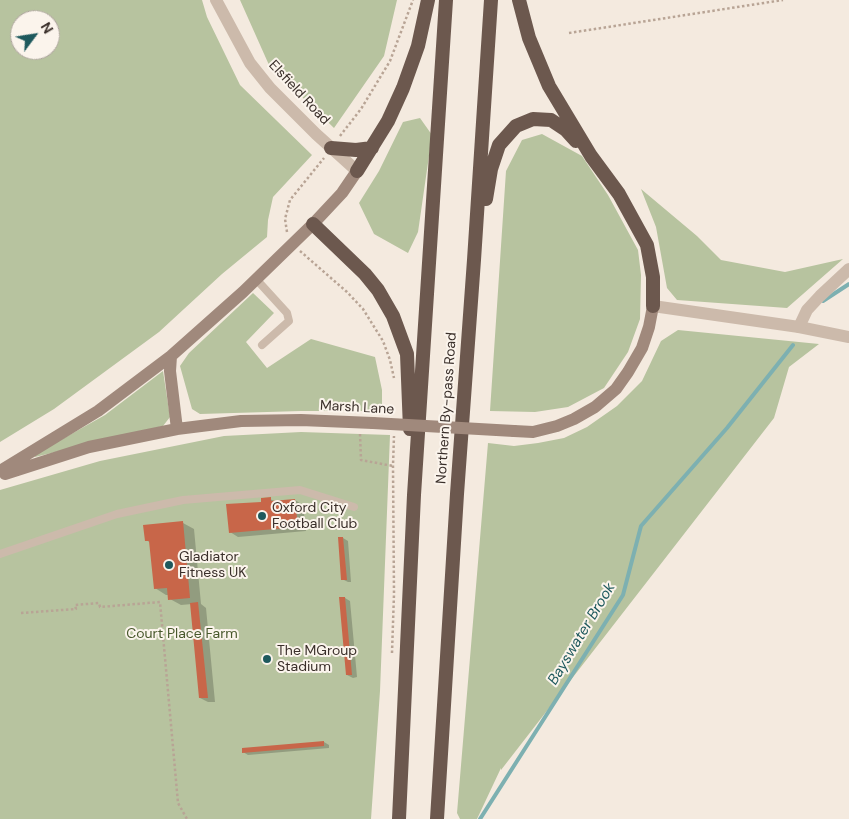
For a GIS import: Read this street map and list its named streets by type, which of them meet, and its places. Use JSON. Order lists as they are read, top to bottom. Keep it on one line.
{"streets":{"highway":["Northern By-pass Road"],"main road":["Marsh Lane"],"street":["Elsfield Road"]},"water":["Bayswater Brook"],"parks":["Court Place Farm"],"places":["Oxford City Football Club","Gladiator Fitness UK","The MGroup Stadium"],"north":"top right"}
